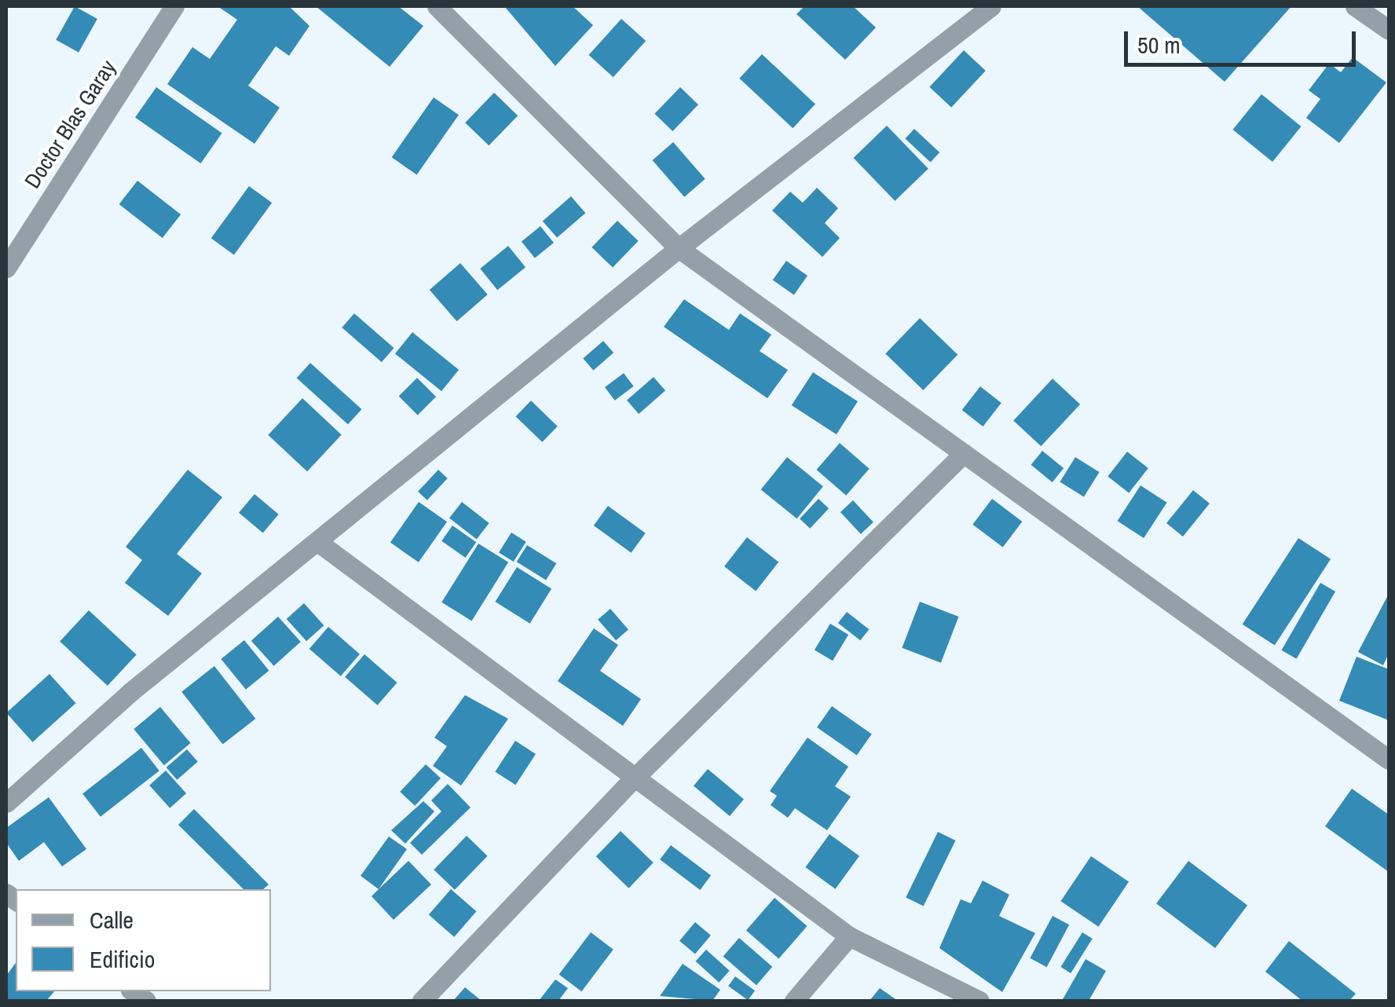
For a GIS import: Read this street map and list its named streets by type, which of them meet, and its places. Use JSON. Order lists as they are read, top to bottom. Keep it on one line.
{"streets":{"street":["Doctor Blas Garay"]},"legend":["Calle","Edificio"],"scale_bar":"50 m"}
